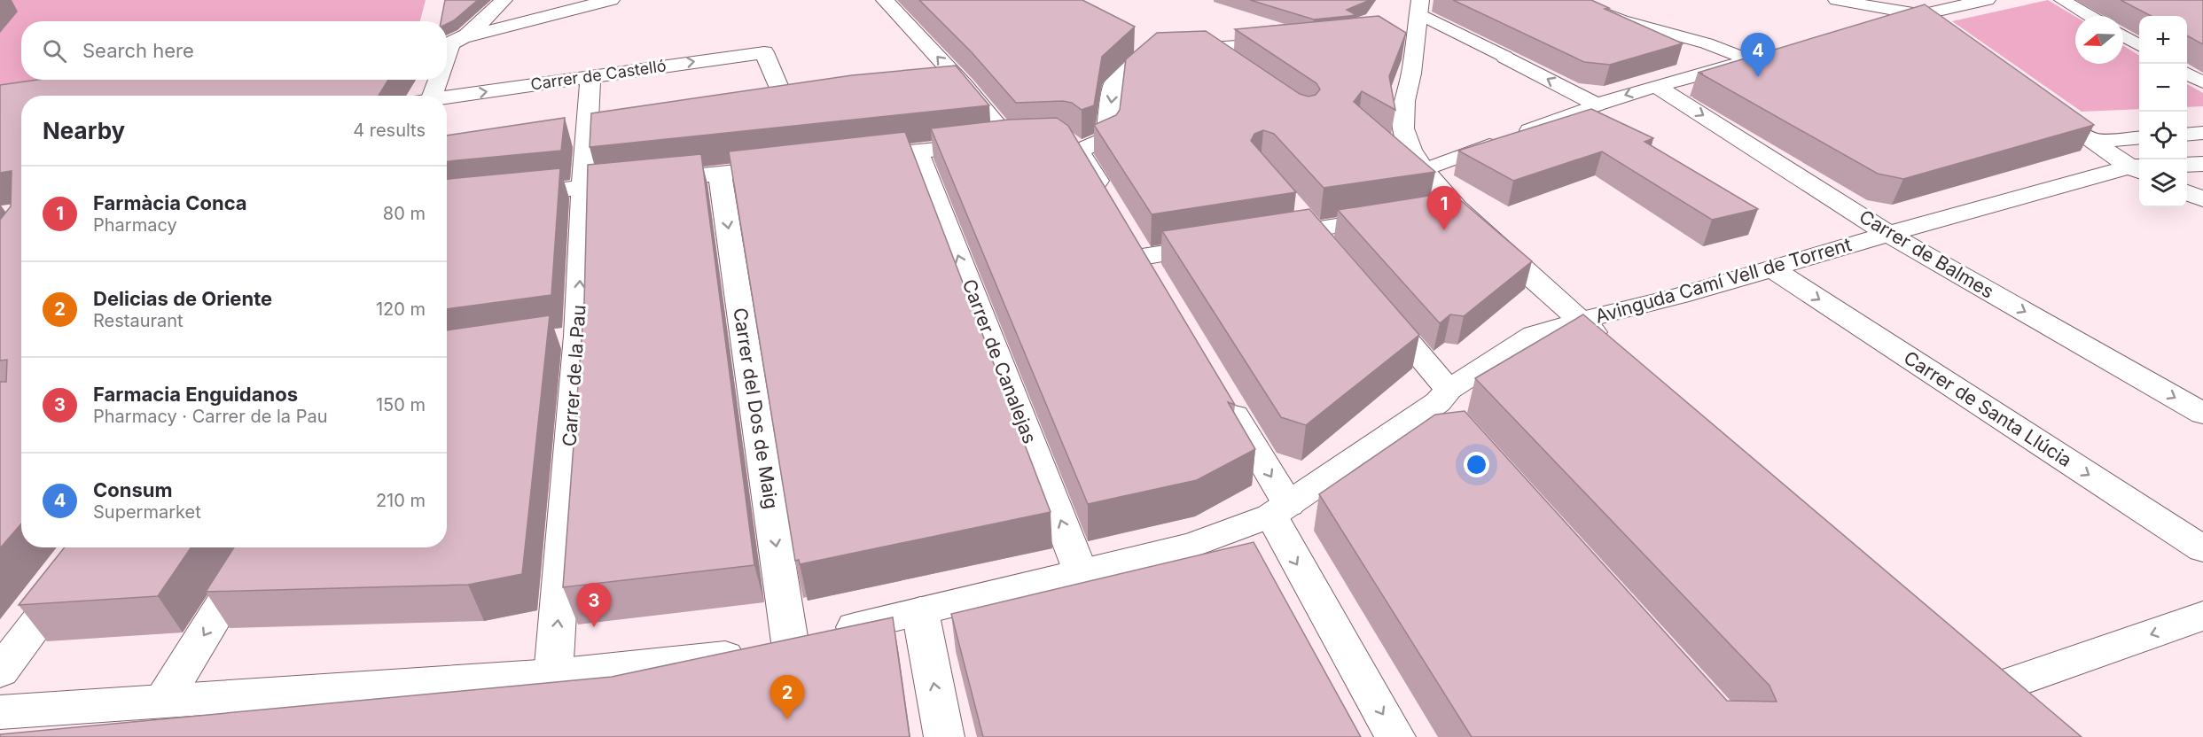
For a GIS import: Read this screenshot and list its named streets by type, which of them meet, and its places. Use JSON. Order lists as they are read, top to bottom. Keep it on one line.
{"streets":{"street":["Carrer de Castelló","Carrer de Balmes","Avinguda Camí Vell de Torrent","Carrer de Canalejas","Carrer de la Pau","Carrer del Dos de Maig","Carrer de Santa Llúcia"]},"crossings":[["Carrer de Castelló","Carrer de la Pau"],["Carrer de Balmes","Avinguda Camí Vell de Torrent"],["Avinguda Camí Vell de Torrent","Carrer de Canalejas"],["Avinguda Camí Vell de Torrent","Carrer de la Pau"],["Avinguda Camí Vell de Torrent","Carrer del Dos de Maig"],["Avinguda Camí Vell de Torrent","Carrer de Santa Llúcia"]],"one_way":["Carrer de la Pau","Carrer del Dos de Maig","Carrer de Santa Llúcia"],"north":"left","page":{"map_buttons":["+","−"],"search":"Search here","pins":["4","1","3","2"],"heading":["Nearby","4 results"],"list":[{"mark":"1","name":"Farmàcia Conca","note":"Pharmacy","value":"80 m"},{"mark":"2","name":"Delicias de Oriente","note":"Restaurant","value":"120 m"},{"mark":"3","name":"Farmacia Enguidanos","note":"Pharmacy · Carrer de la Pau","value":"150 m"},{"mark":"4","name":"Consum","note":"Supermarket","value":"210 m"}]}}
